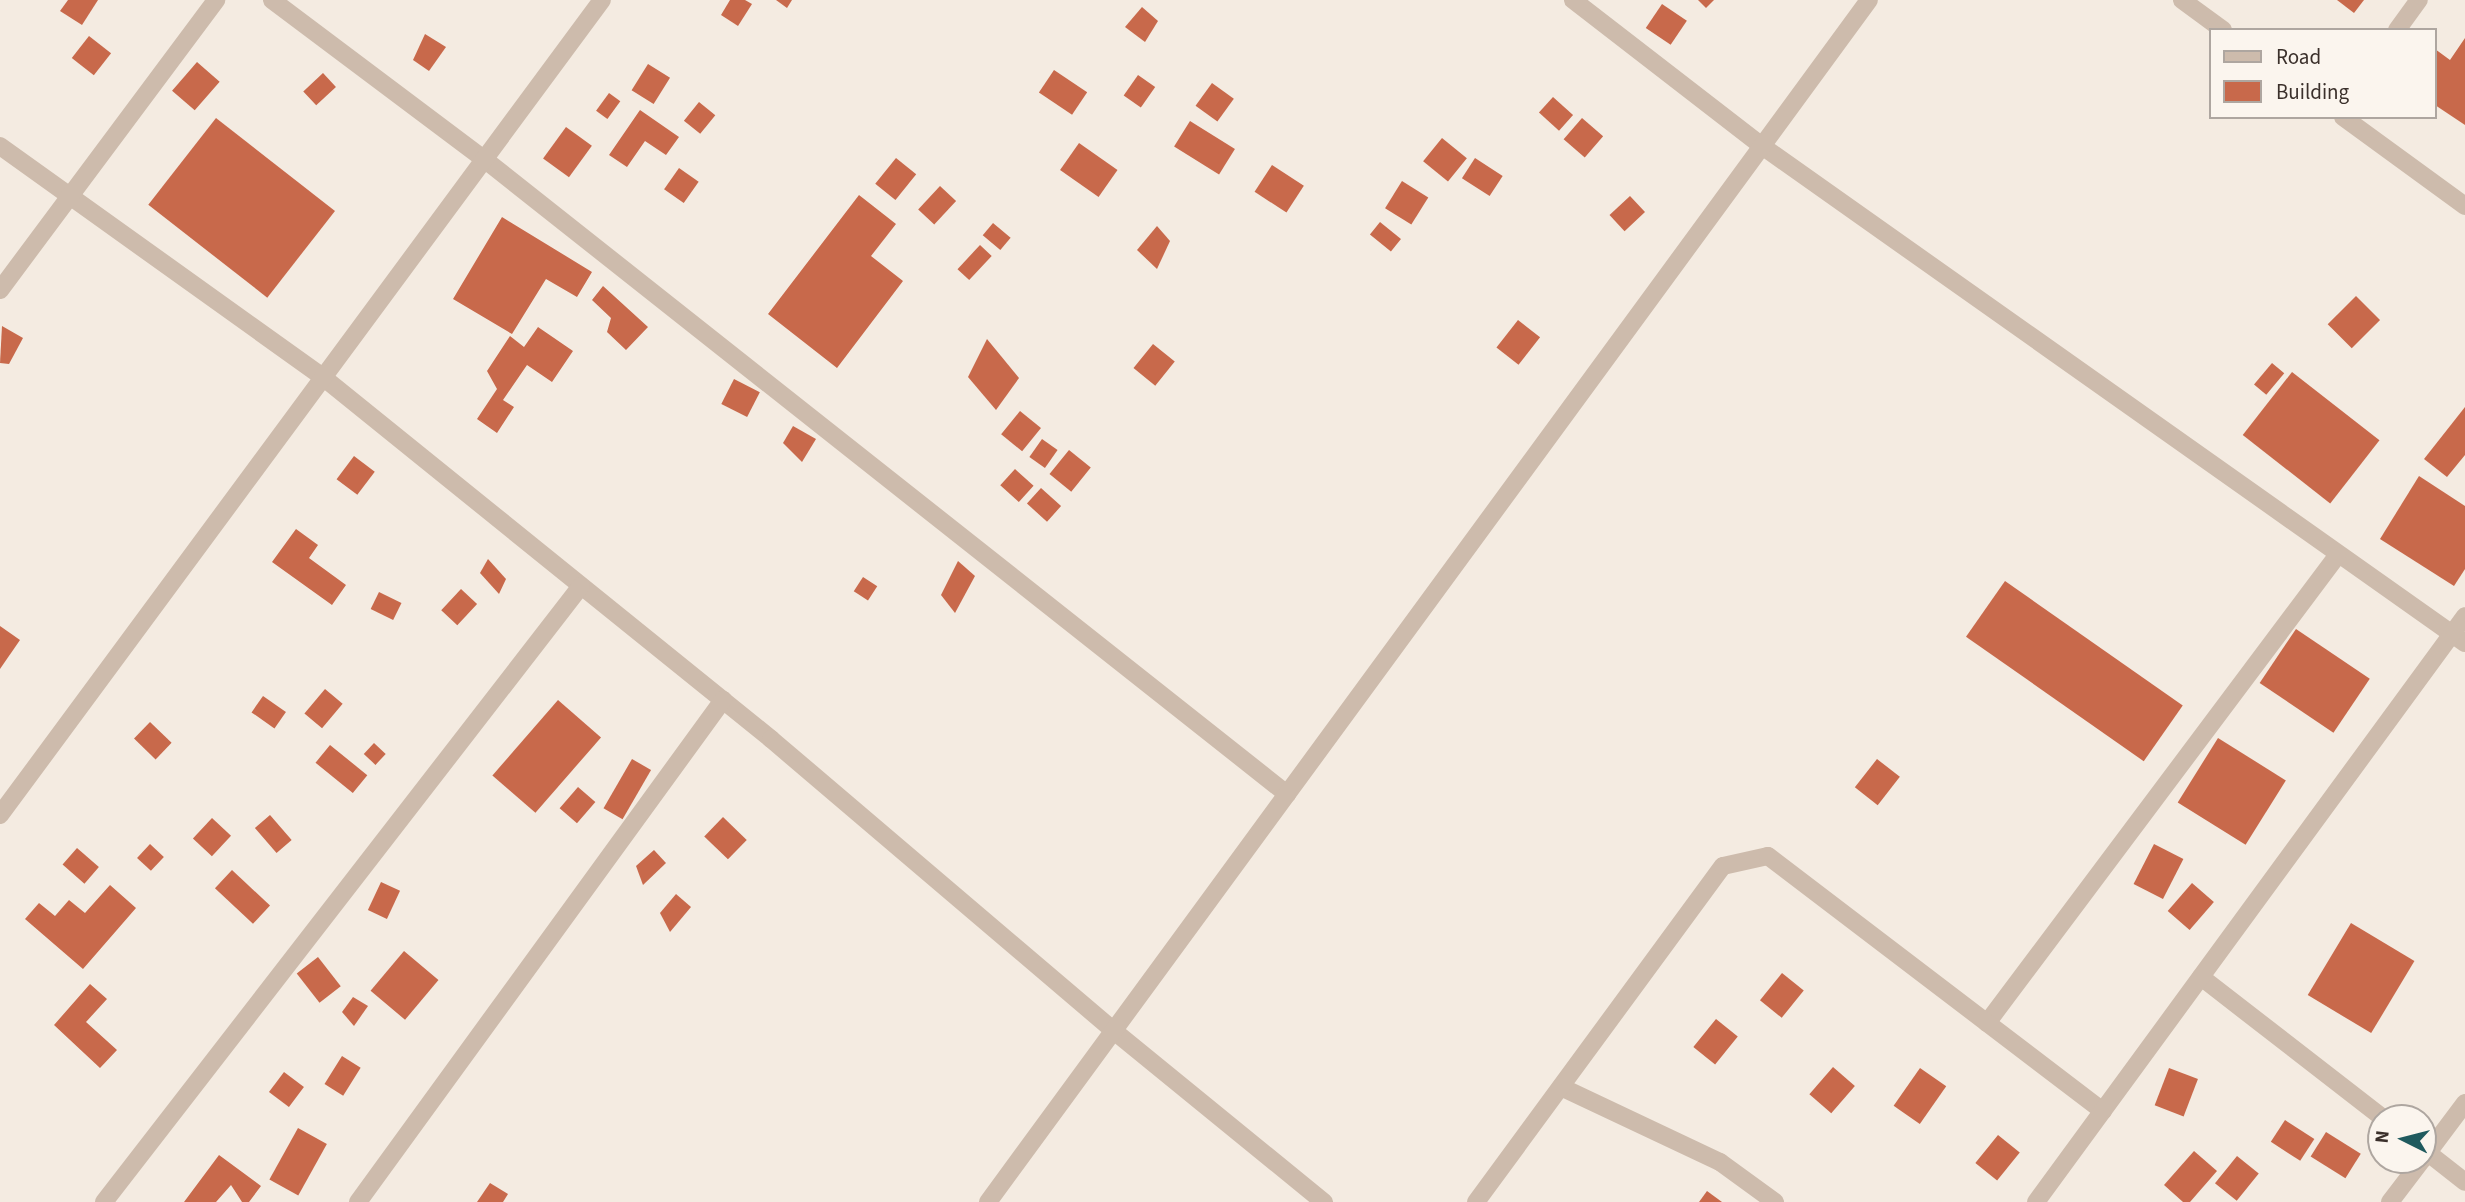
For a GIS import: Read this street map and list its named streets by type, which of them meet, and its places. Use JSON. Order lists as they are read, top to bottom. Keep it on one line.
{"legend":["Road","Building"],"north":"left"}
